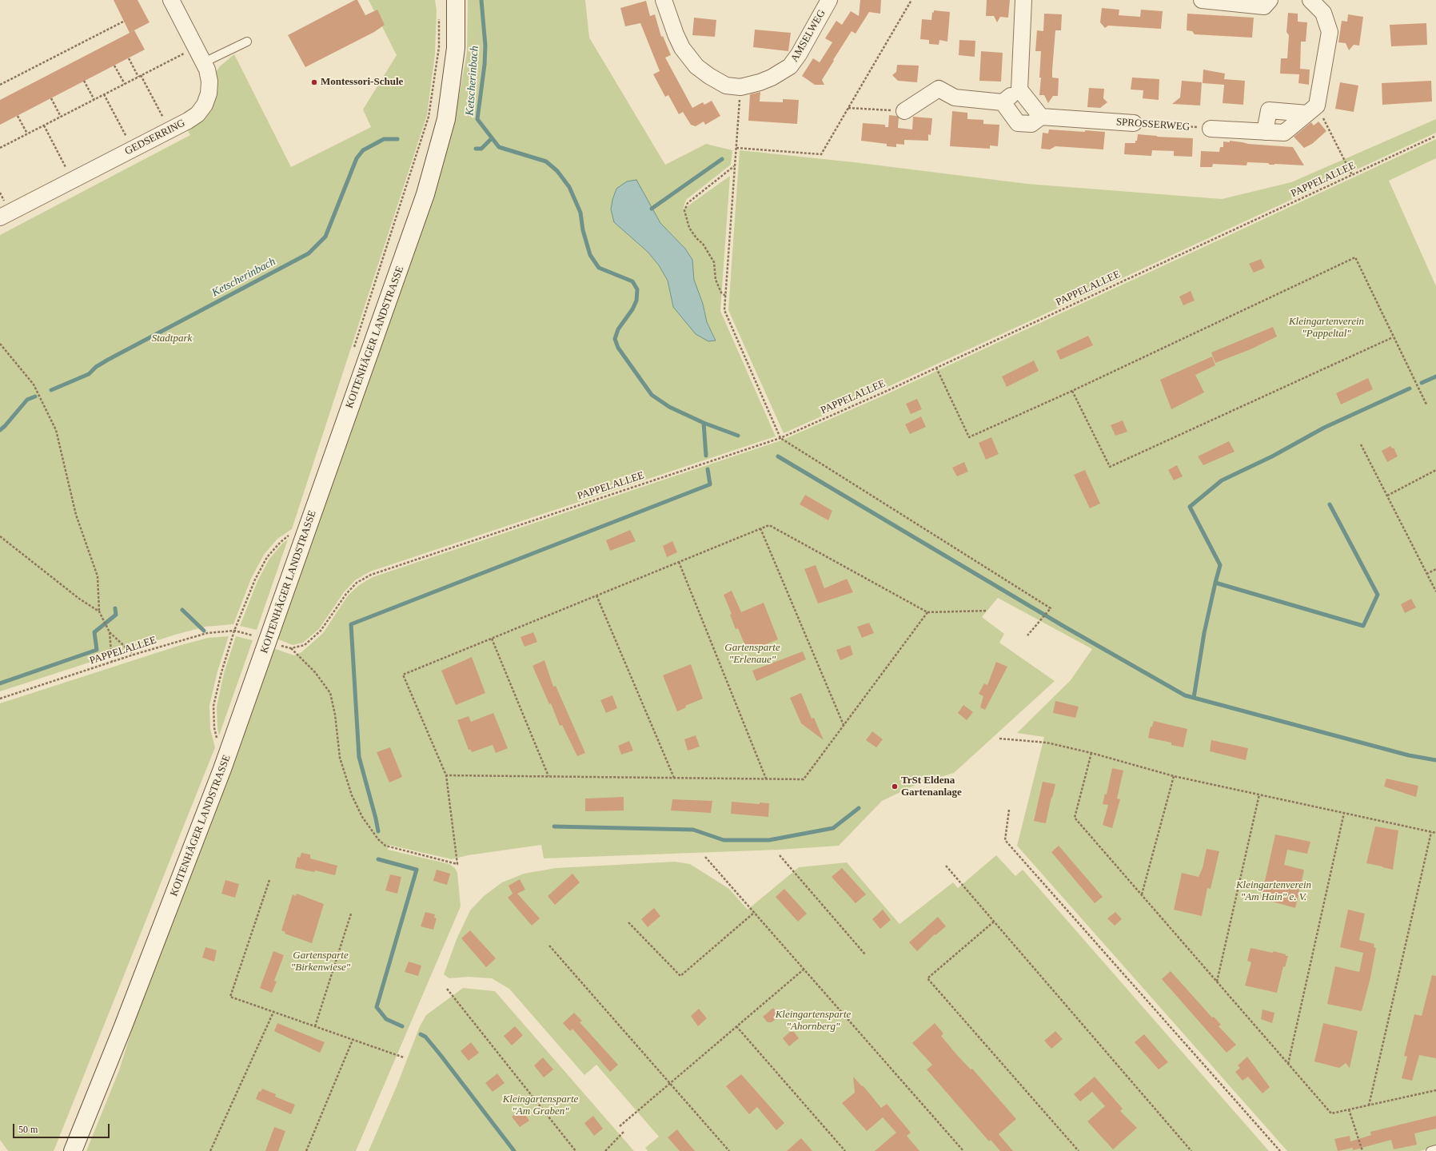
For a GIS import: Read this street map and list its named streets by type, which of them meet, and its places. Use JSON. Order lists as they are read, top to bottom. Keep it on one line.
{"streets":{"main road":["KOITENHÄGER LANDSTRASSE"],"street":["AMSELWEG","SPROSSERWEG","GEDSERRING"],"path":["PAPPELALLEE"]},"water":["Ketscherinbach"],"parks":["Kleingartenverein \"Pappeltal\"","Stadtpark","Gartensparte \"Erlenaue\"","Kleingartenverein \"Am Hain\" e. V.","Gartensparte \"Birkenwiese\"","Kleingartensparte \"Ahornberg\"","Kleingartensparte \"Am Graben\""],"places":["Montessori-Schule","TrSt Eldena Gartenanlage"],"scale_bar":"50 m"}
